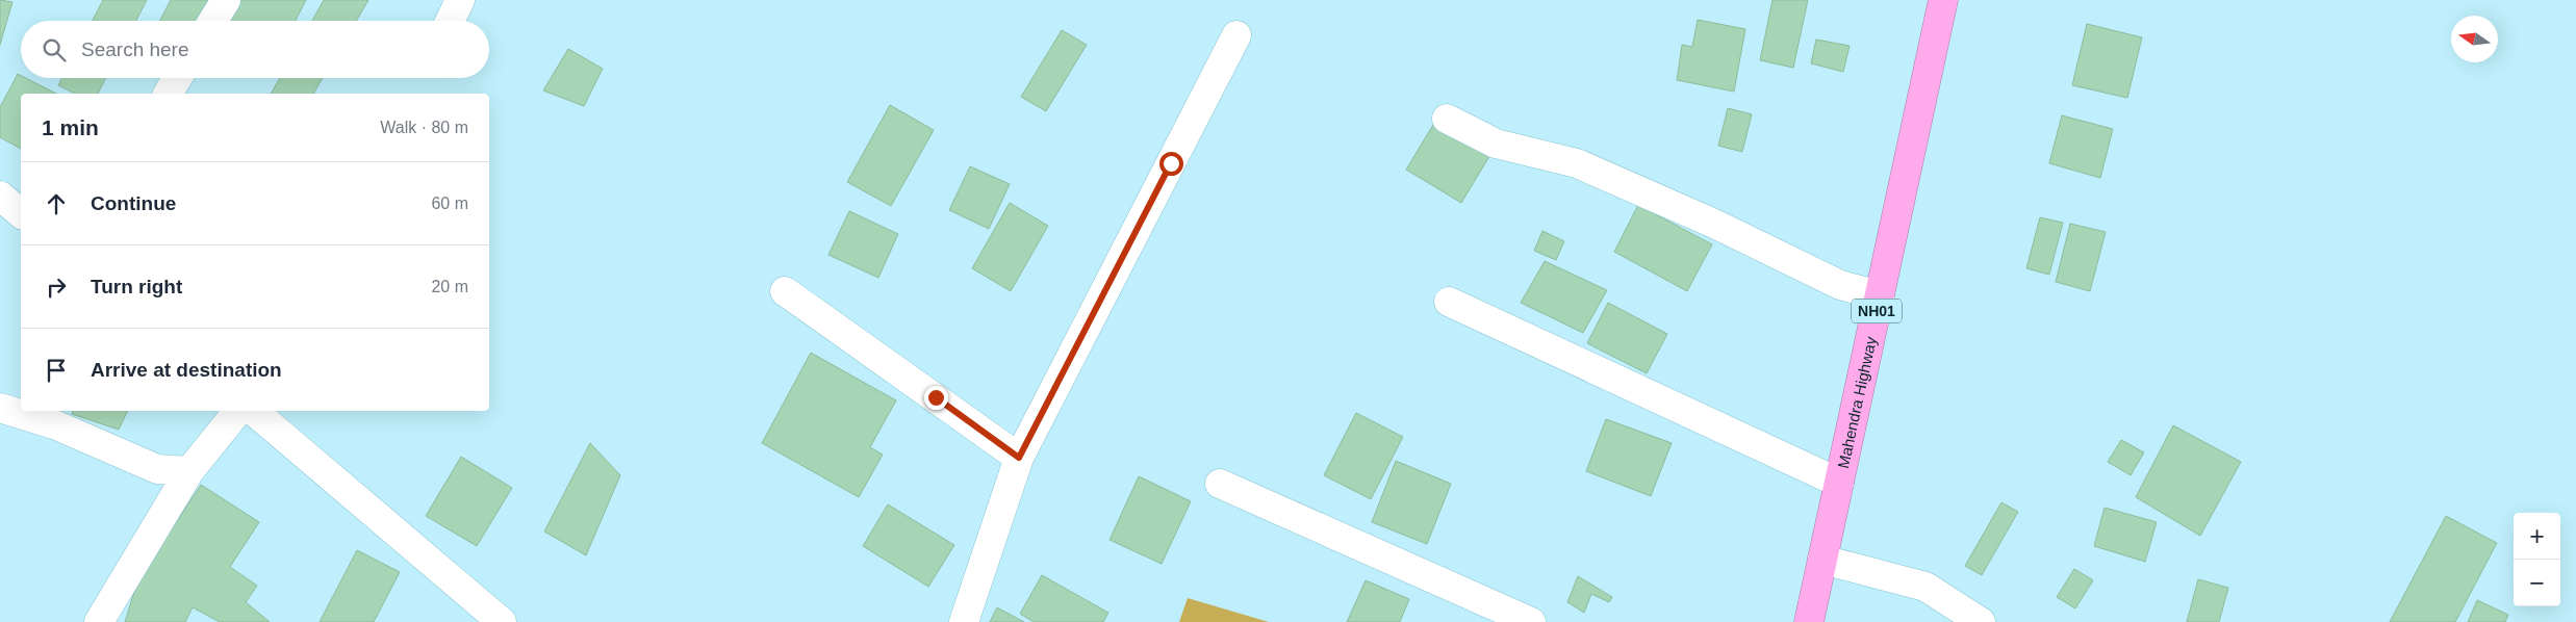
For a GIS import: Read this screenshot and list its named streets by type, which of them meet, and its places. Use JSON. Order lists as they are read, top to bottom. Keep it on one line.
{"streets":{"highway":["NH01","Mahendra Highway"]},"north":"left","page":{"search":"Search here","heading":["1 min","Walk · 80 m"],"list":[["Continue","60 m"],["Turn right","20 m"],"Arrive at destination"],"map_buttons":["+","−"]}}
